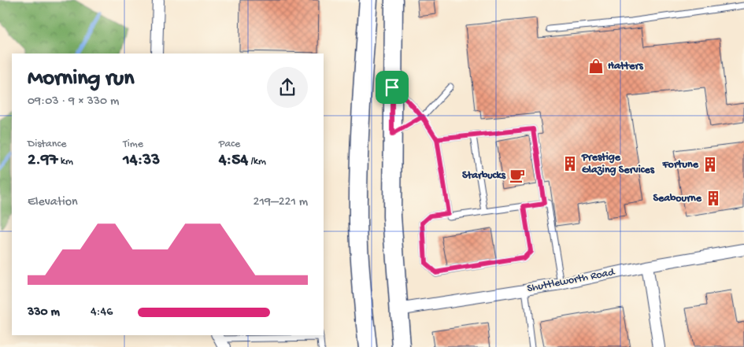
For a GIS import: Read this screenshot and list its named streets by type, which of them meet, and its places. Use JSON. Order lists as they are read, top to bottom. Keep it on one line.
{"streets":{"street":["Shuttleworth Road"]},"places":{"shop":["Hatters"],"building":["Prestige Glazing Services","Fortune","Seabourne"],"cafe":["Starbucks"]},"page":{"heading":["Morning run","09:03 · 9 × 330 m"],"stats":[["Distance","2.97 km"],["Time","14:33"],["Pace","4:54 /km"]],"chart":["Elevation","219–221 m"],"list":[{"name":"330 m","note":"4:46"}]}}
